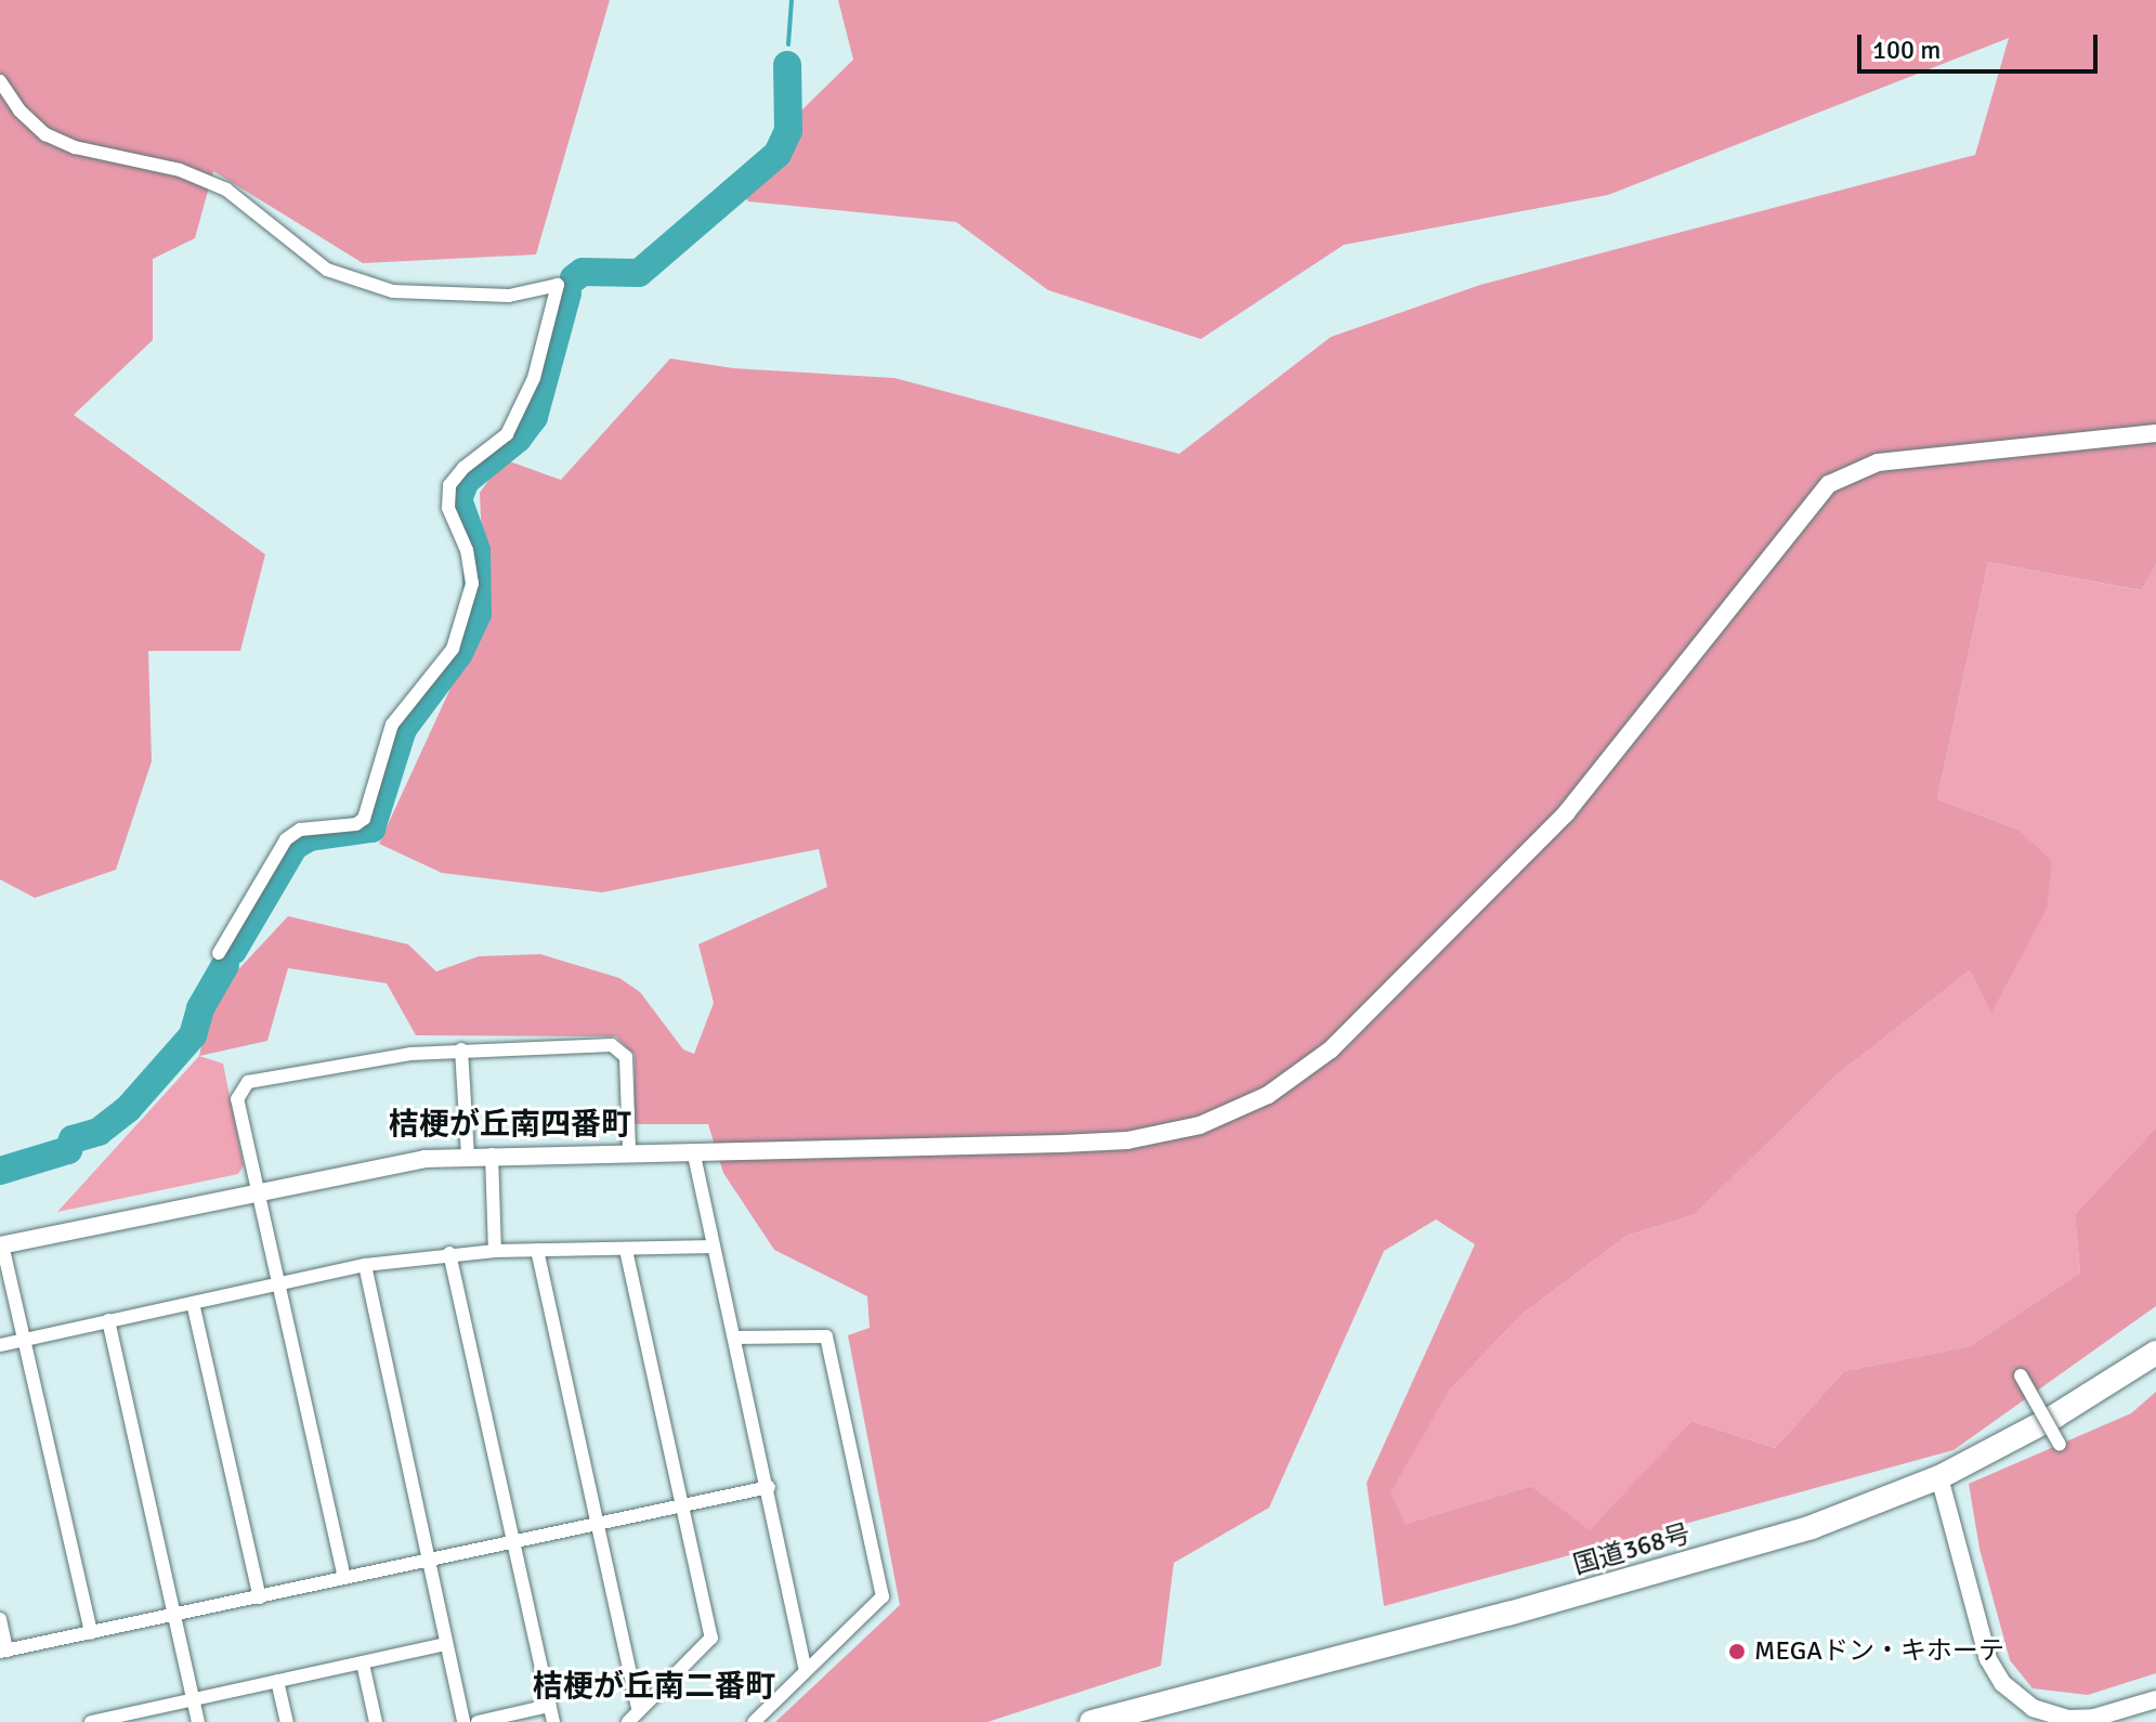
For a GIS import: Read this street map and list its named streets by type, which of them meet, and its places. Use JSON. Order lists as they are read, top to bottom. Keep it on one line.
{"streets":{"highway":["国道368号"]},"districts":["桔梗が丘南四番町","桔梗が丘南二番町"],"places":["MEGAドン・キホーテ"],"scale_bar":"100 m"}
